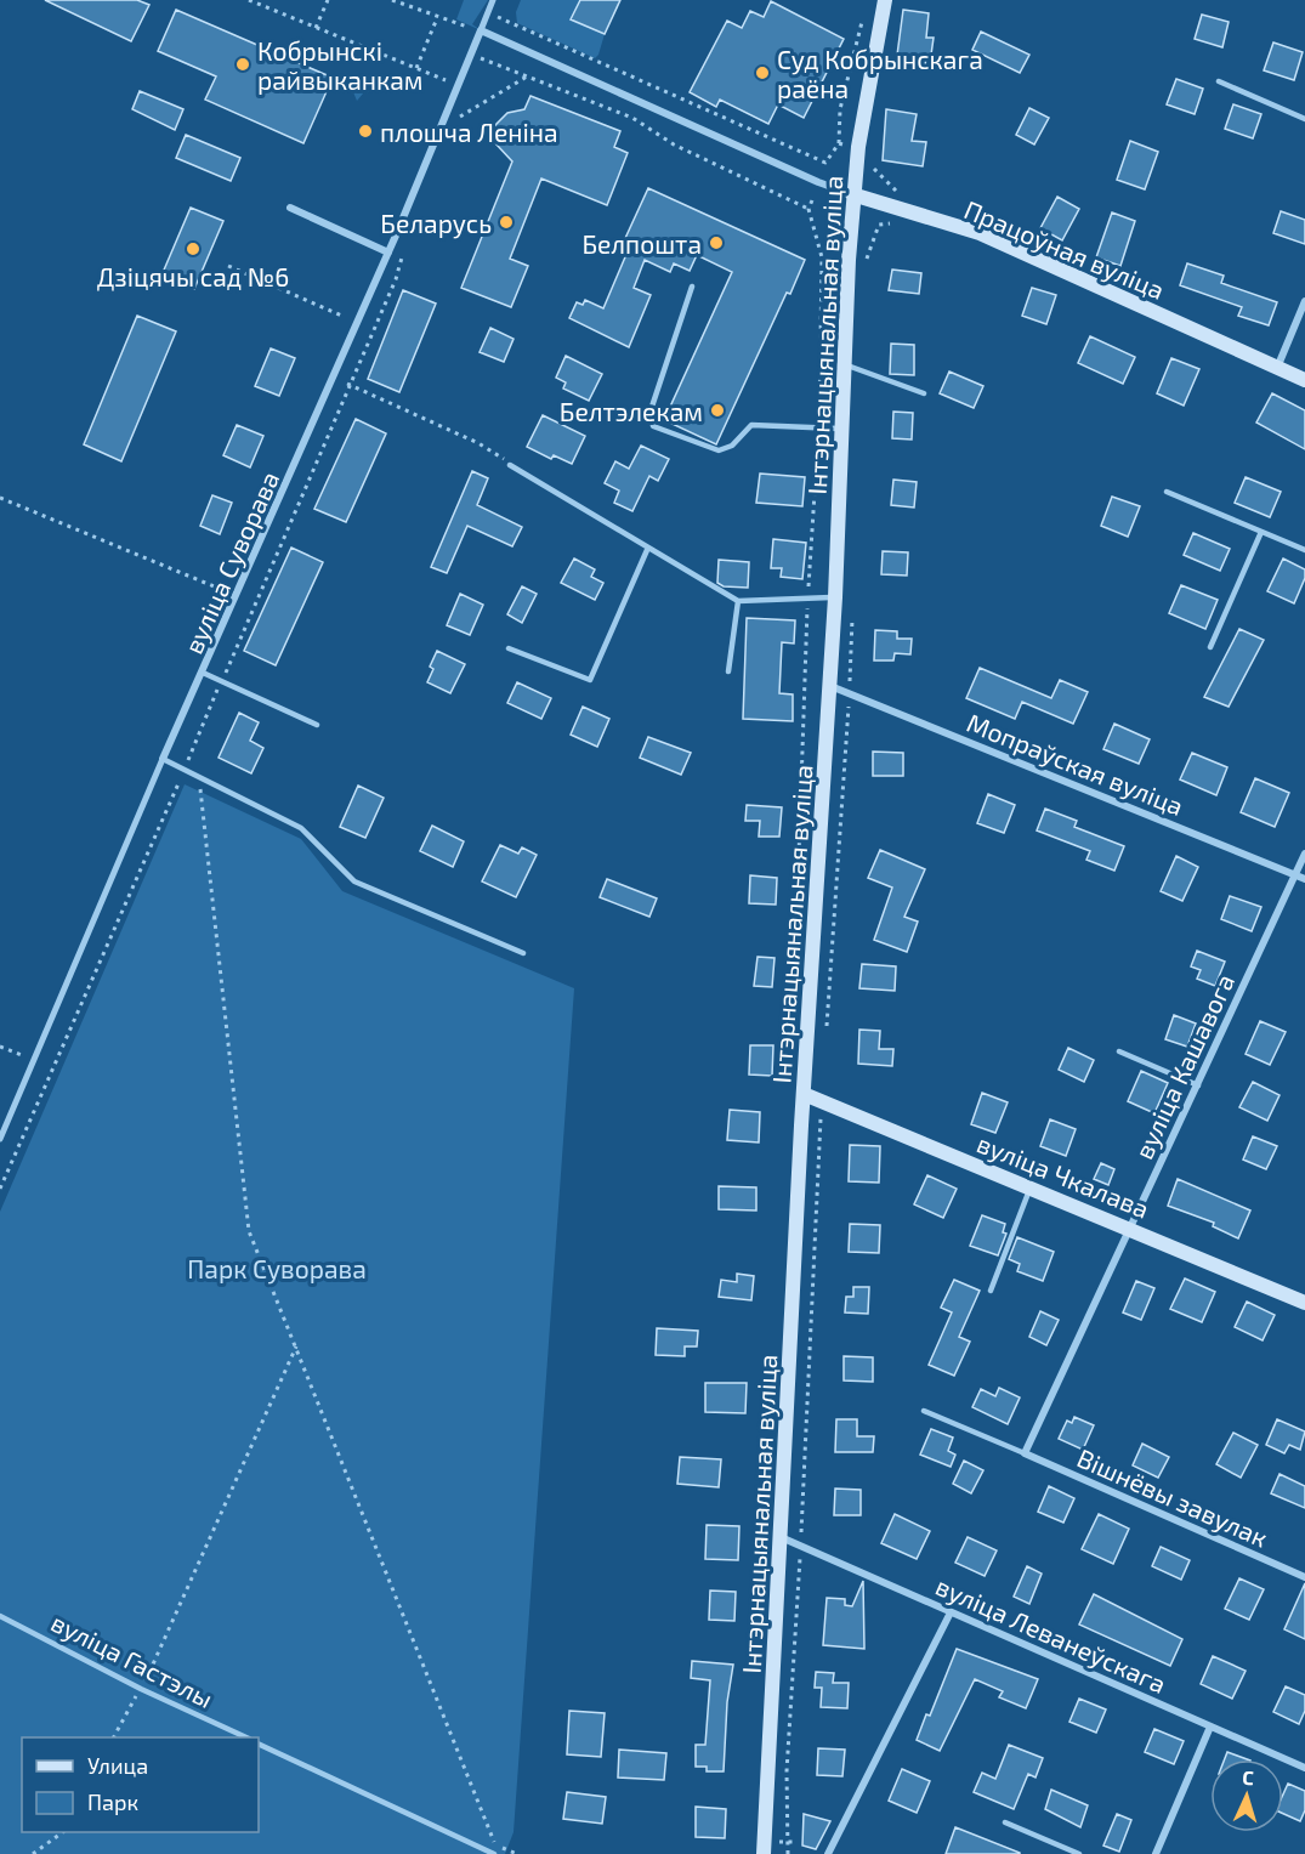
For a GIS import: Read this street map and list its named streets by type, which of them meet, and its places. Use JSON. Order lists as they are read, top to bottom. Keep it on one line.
{"streets":{"main road":["Працоўная вуліца","Інтэрнацыянальная вуліца","вуліца Чкалава"],"street":["вуліца Суворава","Мопраўская вуліца","вуліца Кашавога","Вішнёвы завулак","вуліца Леванеўскага"],"lane":["вуліца Гастэлы"]},"crossings":[["Працоўная вуліца","Інтэрнацыянальная вуліца"],["Працоўная вуліца","вуліца Суворава"],["Інтэрнацыянальная вуліца","Мопраўская вуліца"],["Інтэрнацыянальная вуліца","вуліца Чкалава"],["Інтэрнацыянальная вуліца","вуліца Леванеўскага"],["Мопраўская вуліца","вуліца Кашавога"],["вуліца Кашавога","вуліца Чкалава"],["вуліца Кашавога","Вішнёвы завулак"]],"parks":["Парк Суворава"],"places":["Кобрынскі райвыканкам","Суд Кобрынскага раёна","плошча Леніна","Беларусь","Белпошта","Дзіцячы сад №6","Белтэлекам"],"legend":["Улица","Парк"],"north":"top"}
